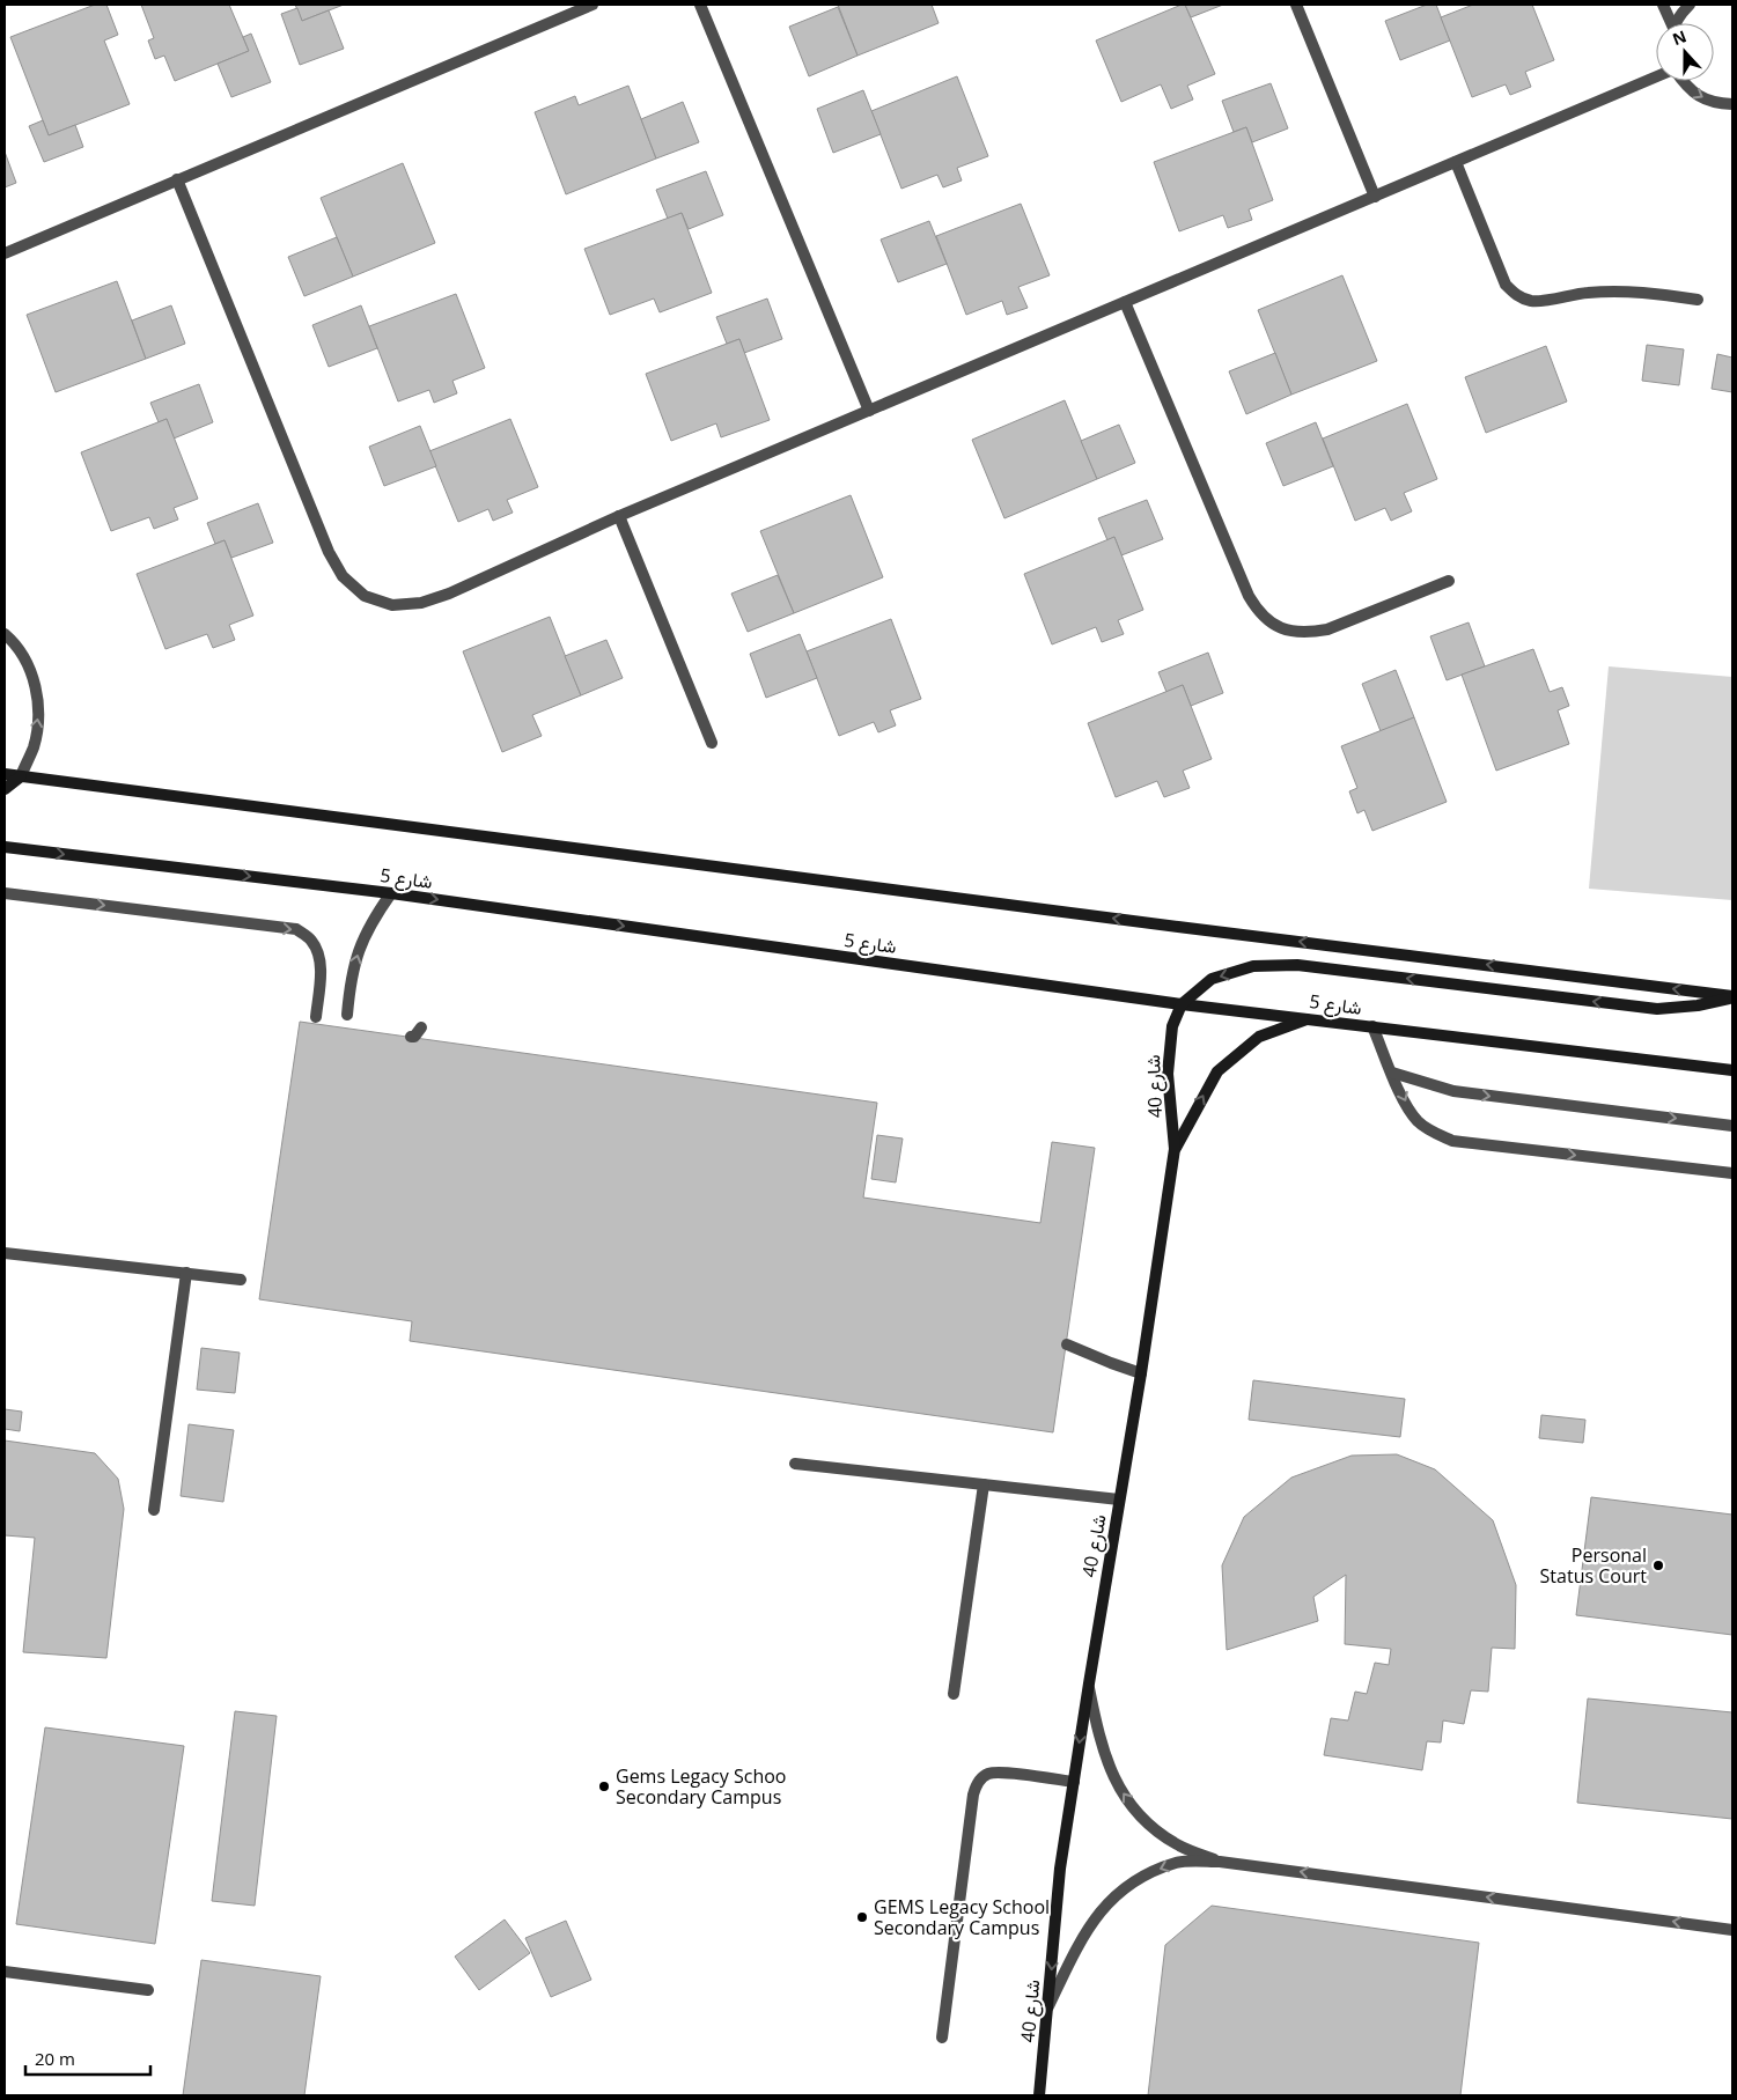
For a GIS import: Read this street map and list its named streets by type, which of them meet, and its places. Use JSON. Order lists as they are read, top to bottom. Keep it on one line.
{"streets":{"street":["شارع 5","شارع 40"]},"crossings":[["شارع 5","شارع 40"]],"places":["Personal Status Court","Gems Legacy Schoo Secondary Campus","GEMS Legacy School Secondary Campus"],"scale_bar":"20 m","north":"top"}
